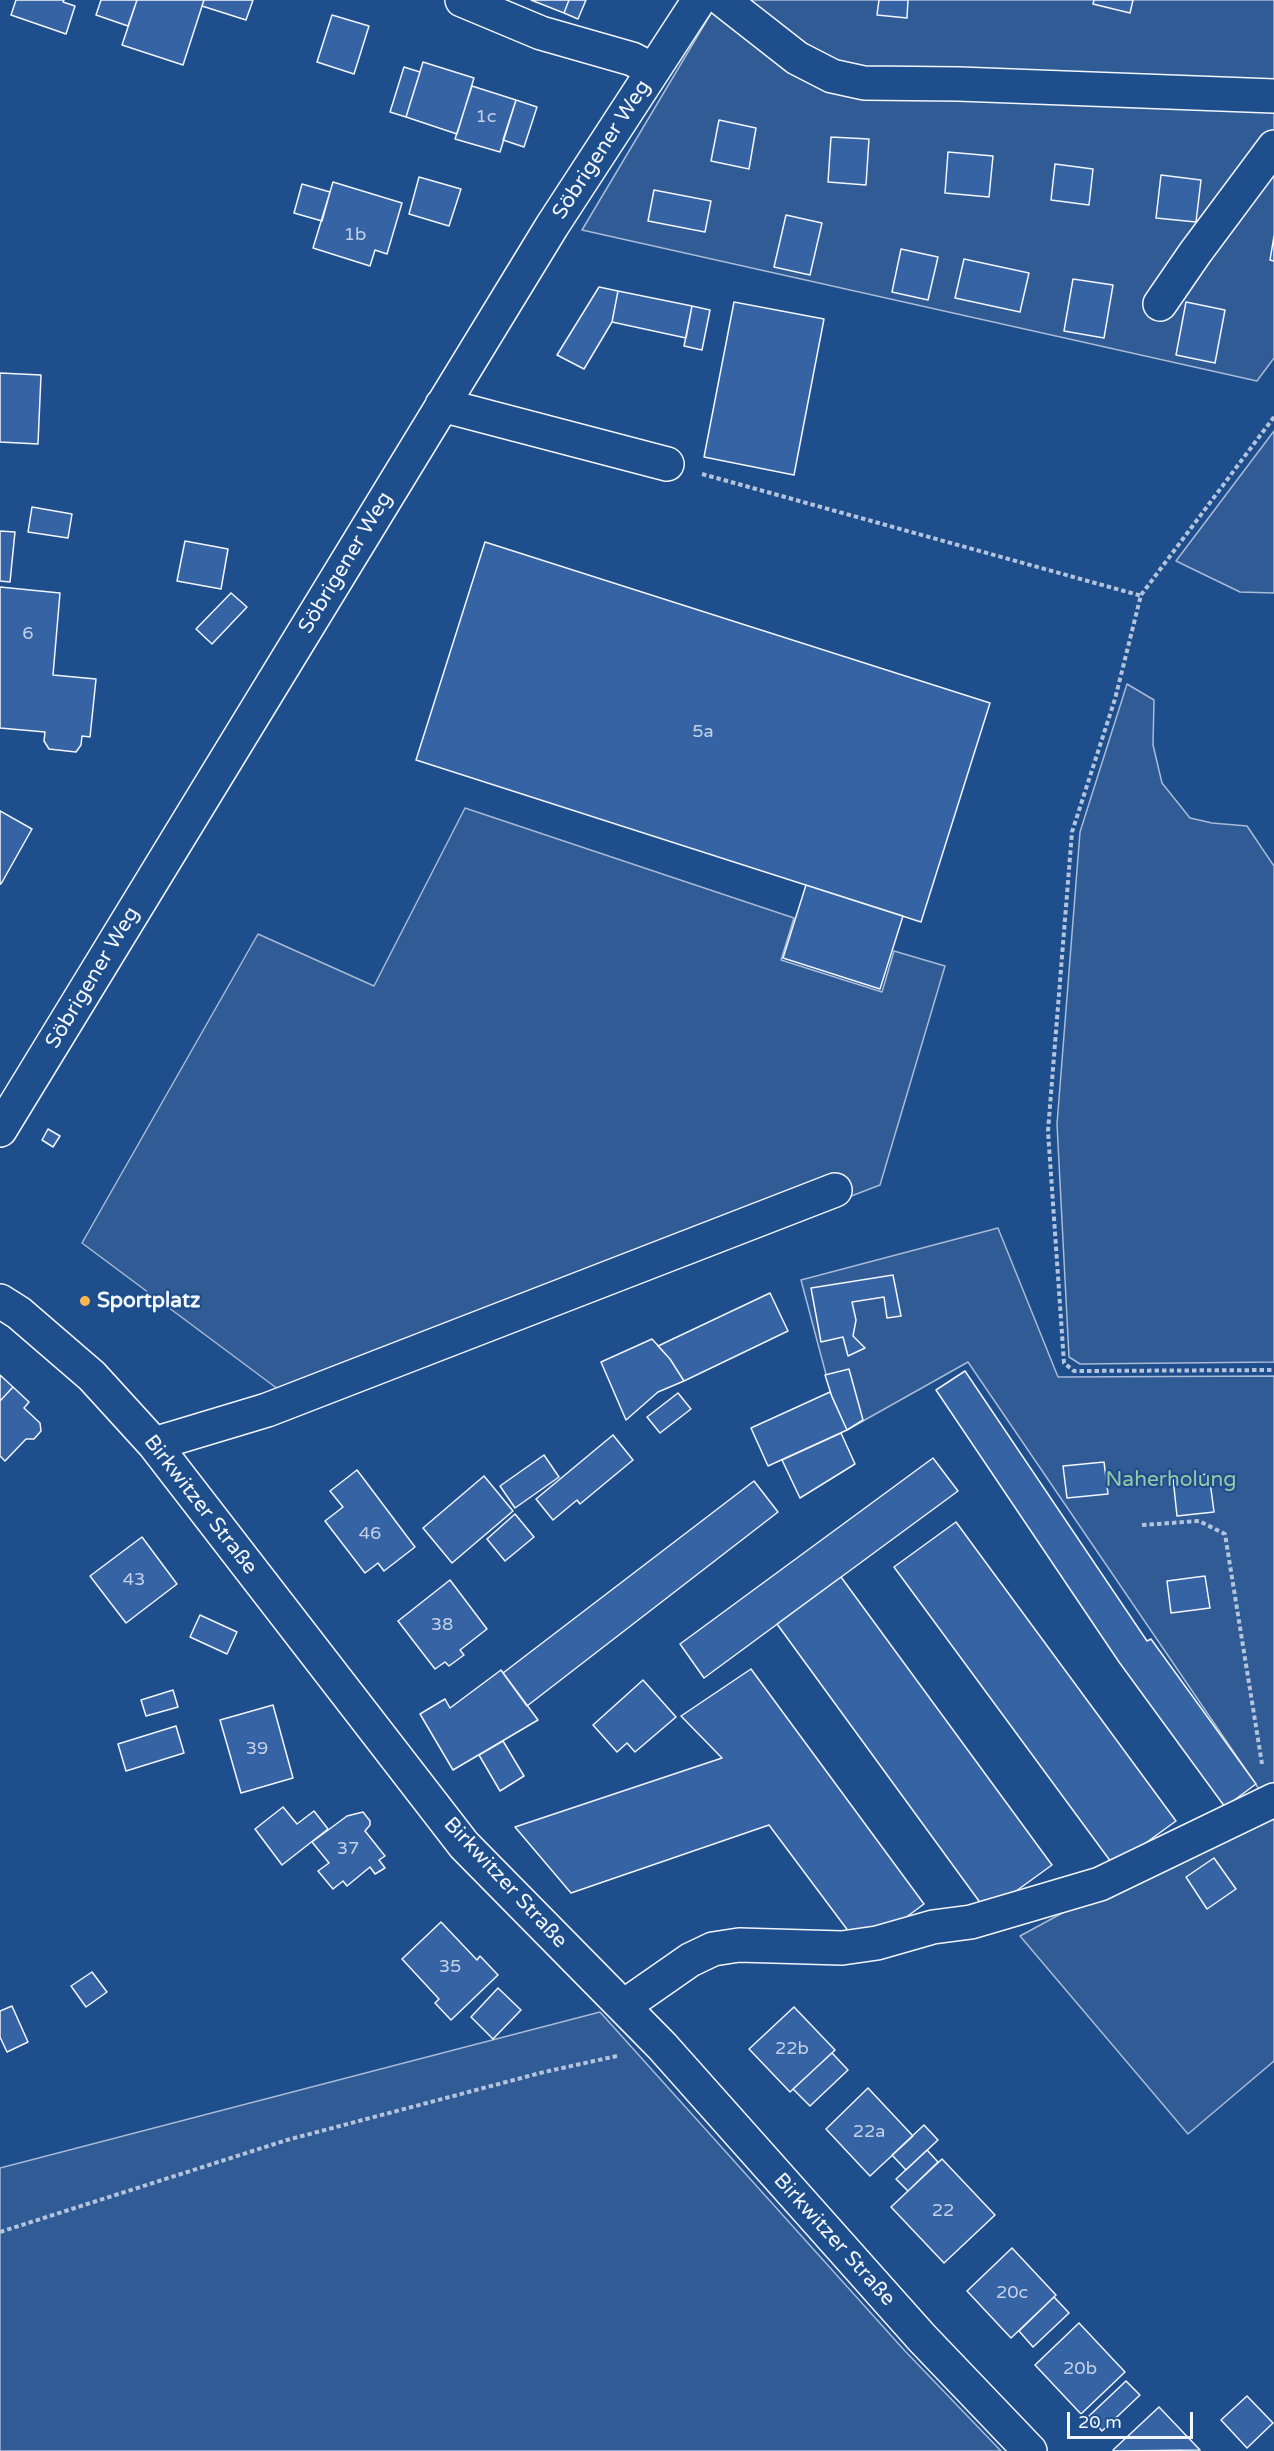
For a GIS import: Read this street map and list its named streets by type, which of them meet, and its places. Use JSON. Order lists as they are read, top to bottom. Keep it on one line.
{"streets":{"street":["Söbrigener Weg","Birkwitzer Straße"]},"parks":["Naherholung"],"places":["Sportplatz"],"house_numbers":["1c","1b","6","5a","46","43","38","39","37","35","22b","22a","22","20c","20b"],"scale_bar":"20 m"}
